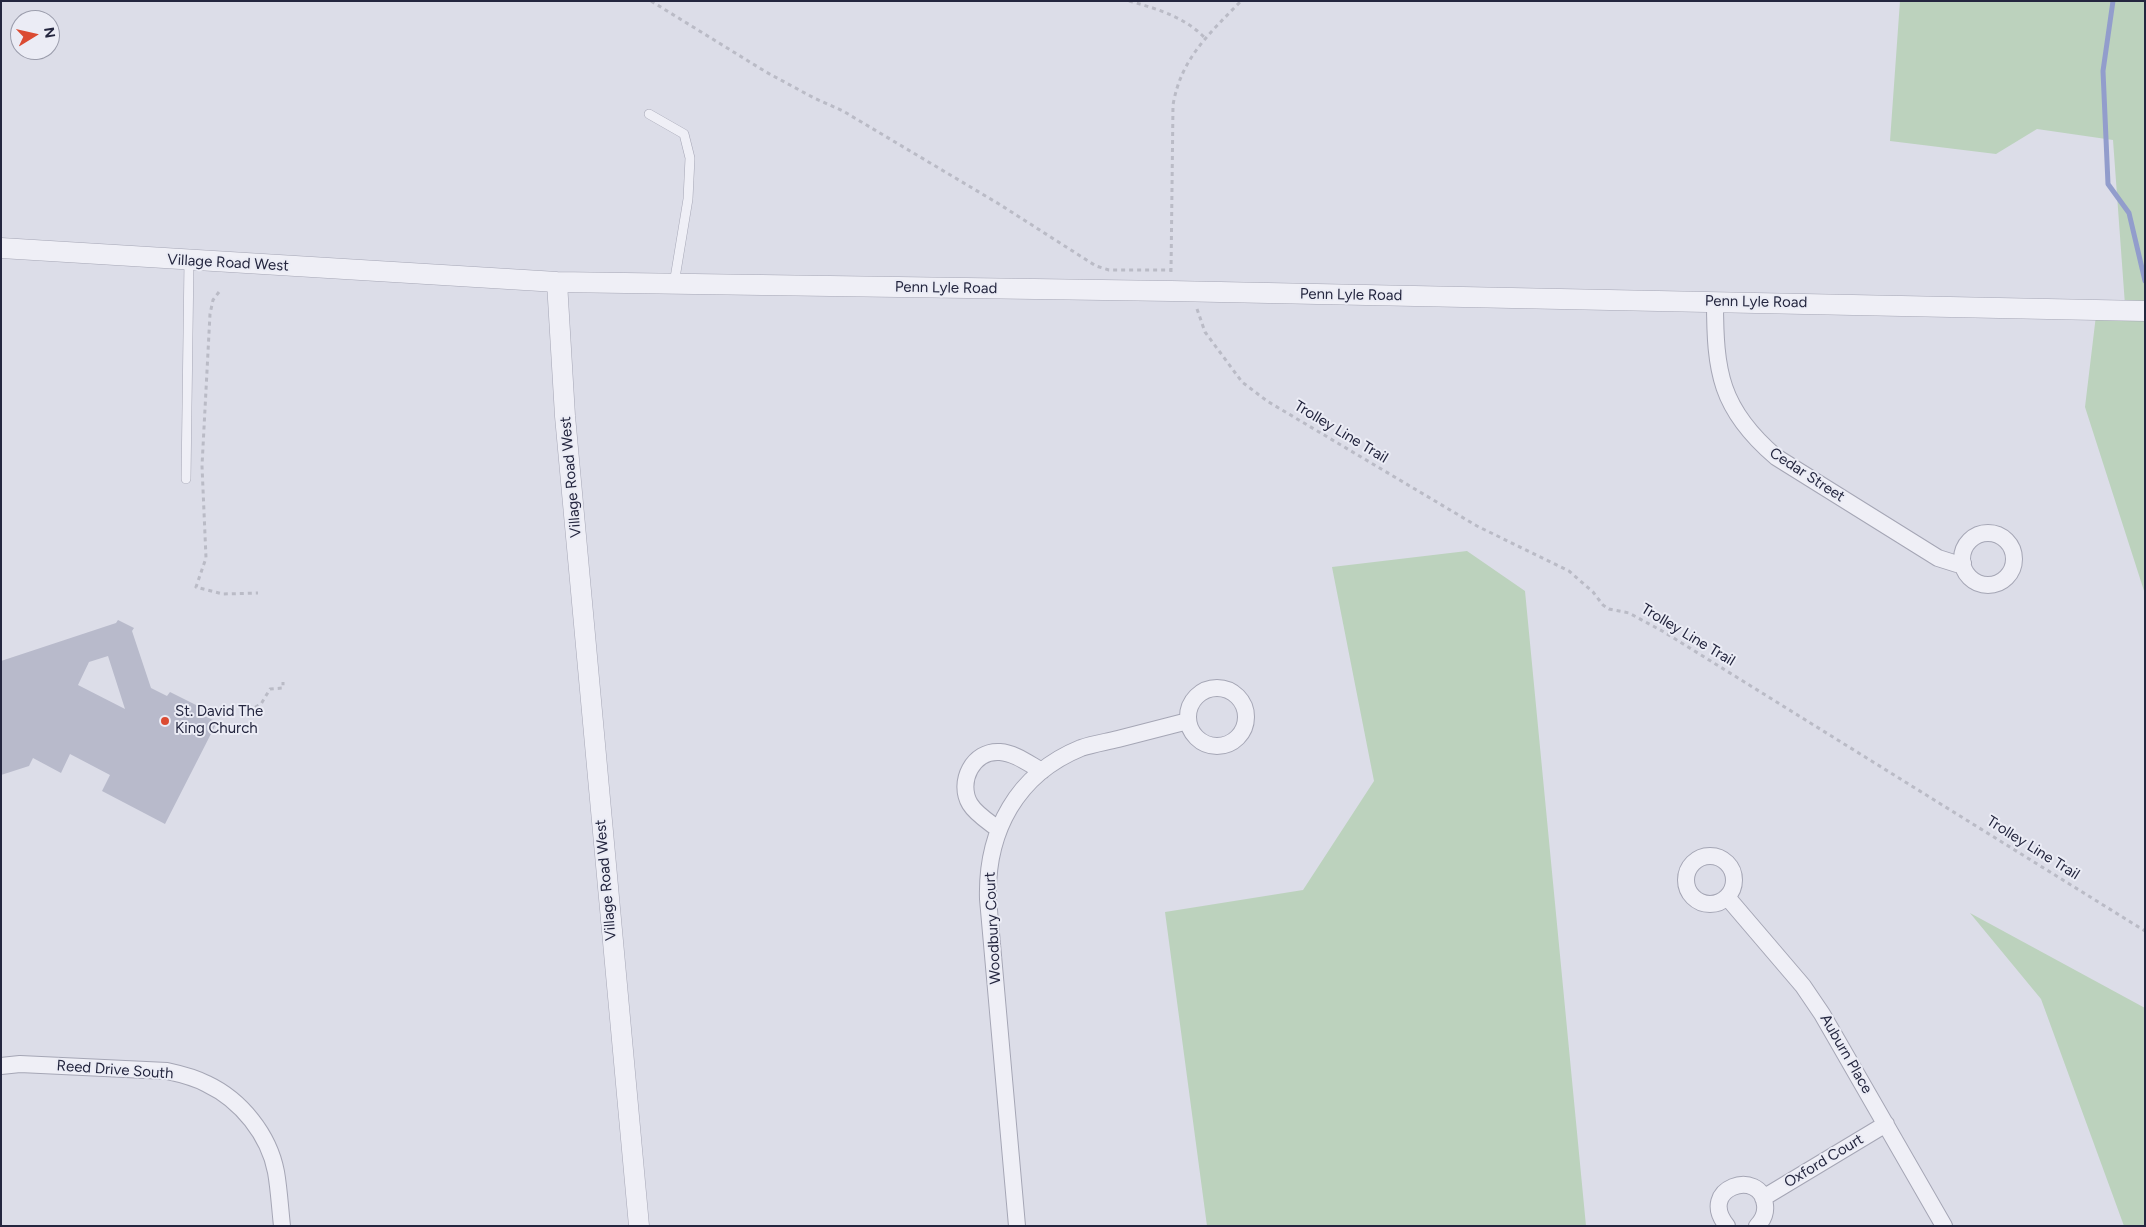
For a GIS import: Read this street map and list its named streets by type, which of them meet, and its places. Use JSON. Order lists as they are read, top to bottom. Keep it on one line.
{"streets":{"street":["Village Road West","Penn Lyle Road","Cedar Street","Woodbury Court","Auburn Place","Reed Drive South","Oxford Court"],"path":["Trolley Line Trail"]},"crossings":[["Village Road West","Penn Lyle Road"],["Penn Lyle Road","Cedar Street"],["Auburn Place","Oxford Court"]],"places":["St. David The King Church"],"north":"right"}
